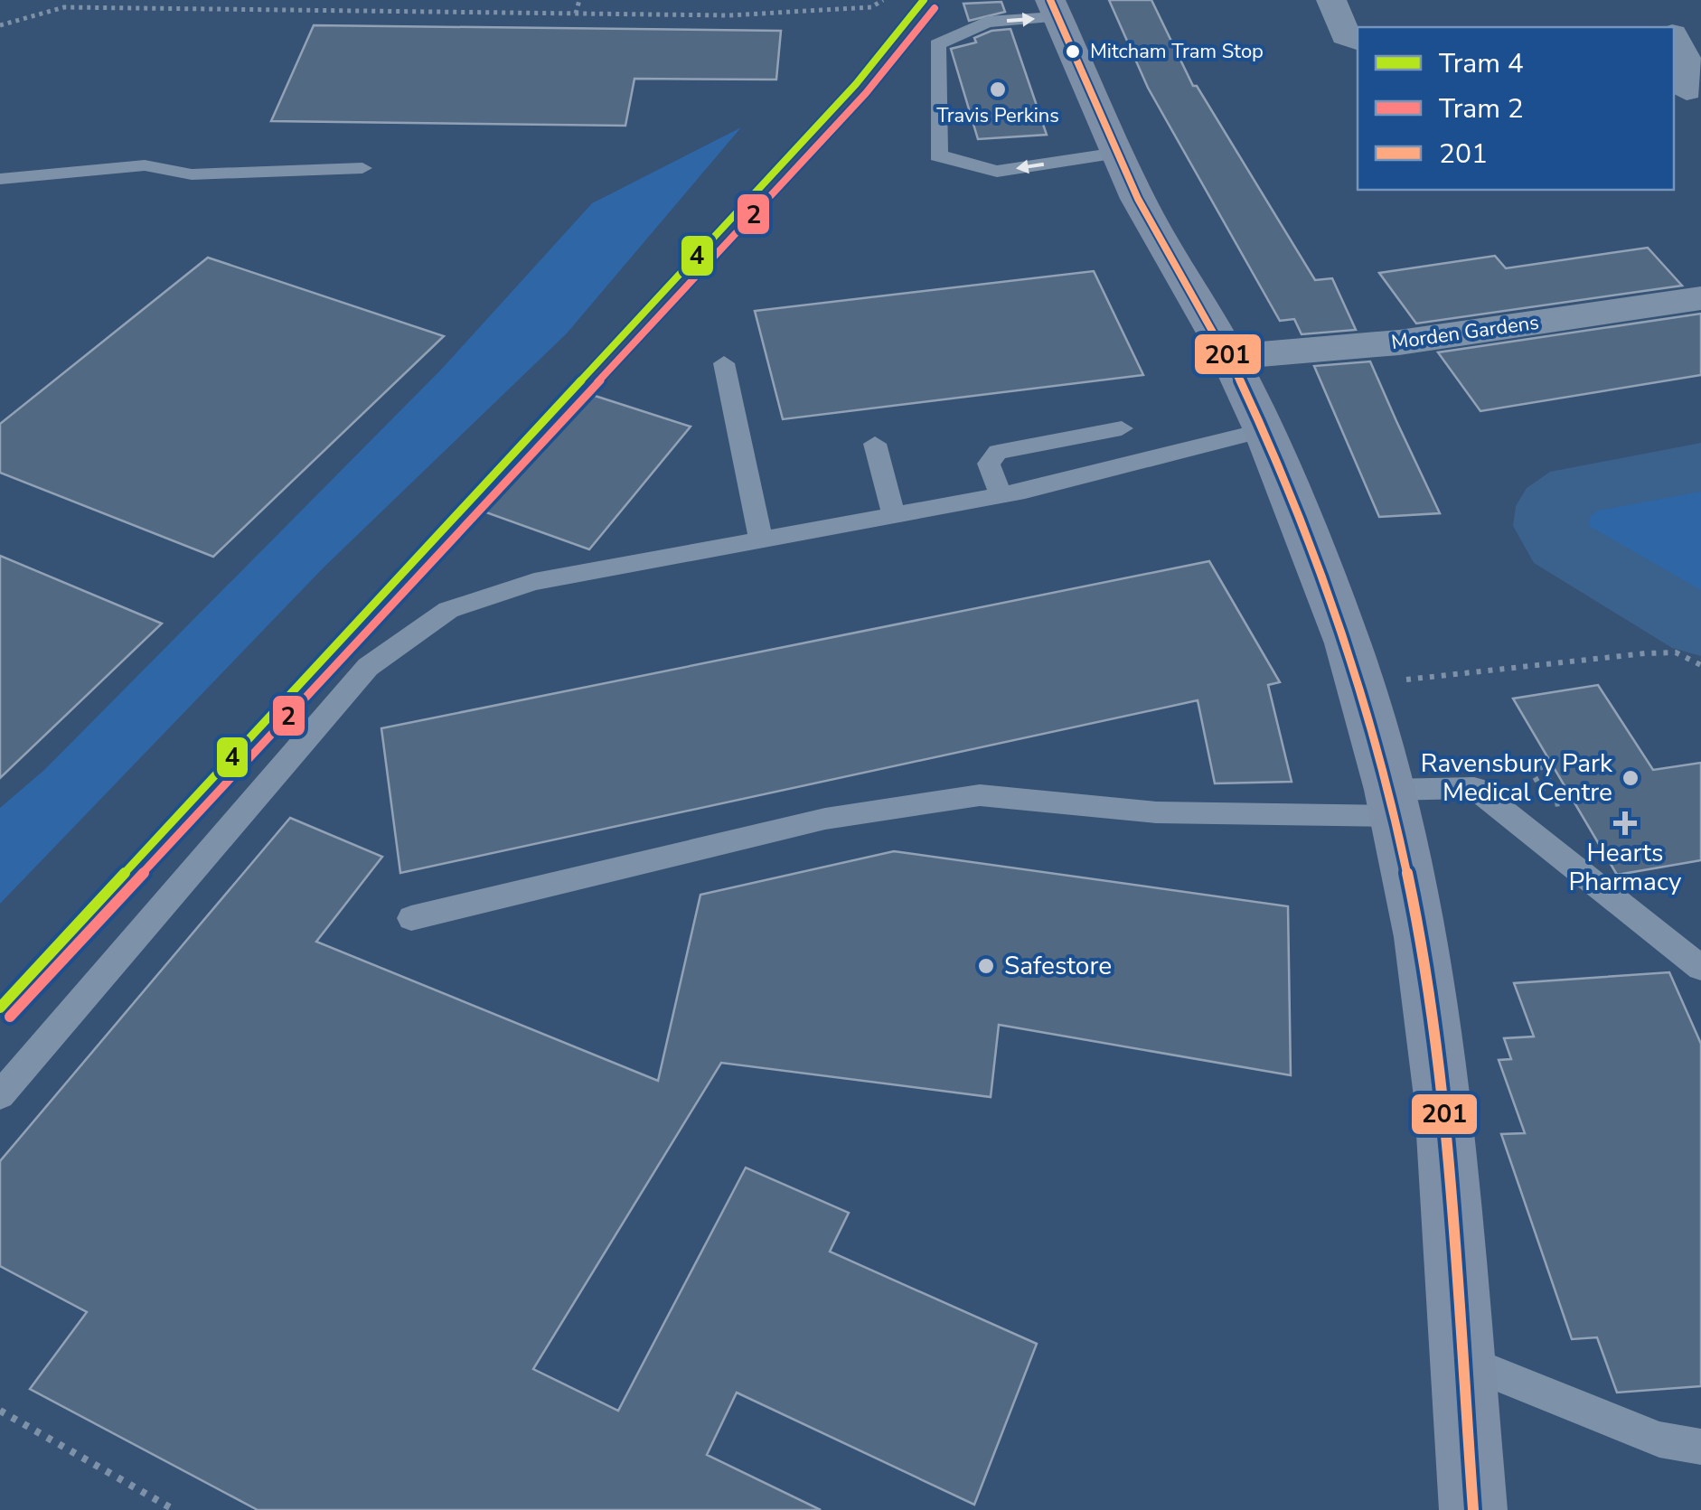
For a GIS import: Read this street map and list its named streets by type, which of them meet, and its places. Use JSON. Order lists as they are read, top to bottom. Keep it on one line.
{"streets":{"street":["Morden Gardens"]},"places":{"other":["Mitcham Tram Stop","Travis Perkins","Ravensbury Park Medical Centre","Safestore"],"health":["Hearts Pharmacy"]},"lines":["tram line 4","transit line 201","tram line 2"],"legend":["Tram 4","Tram 2","201"]}
